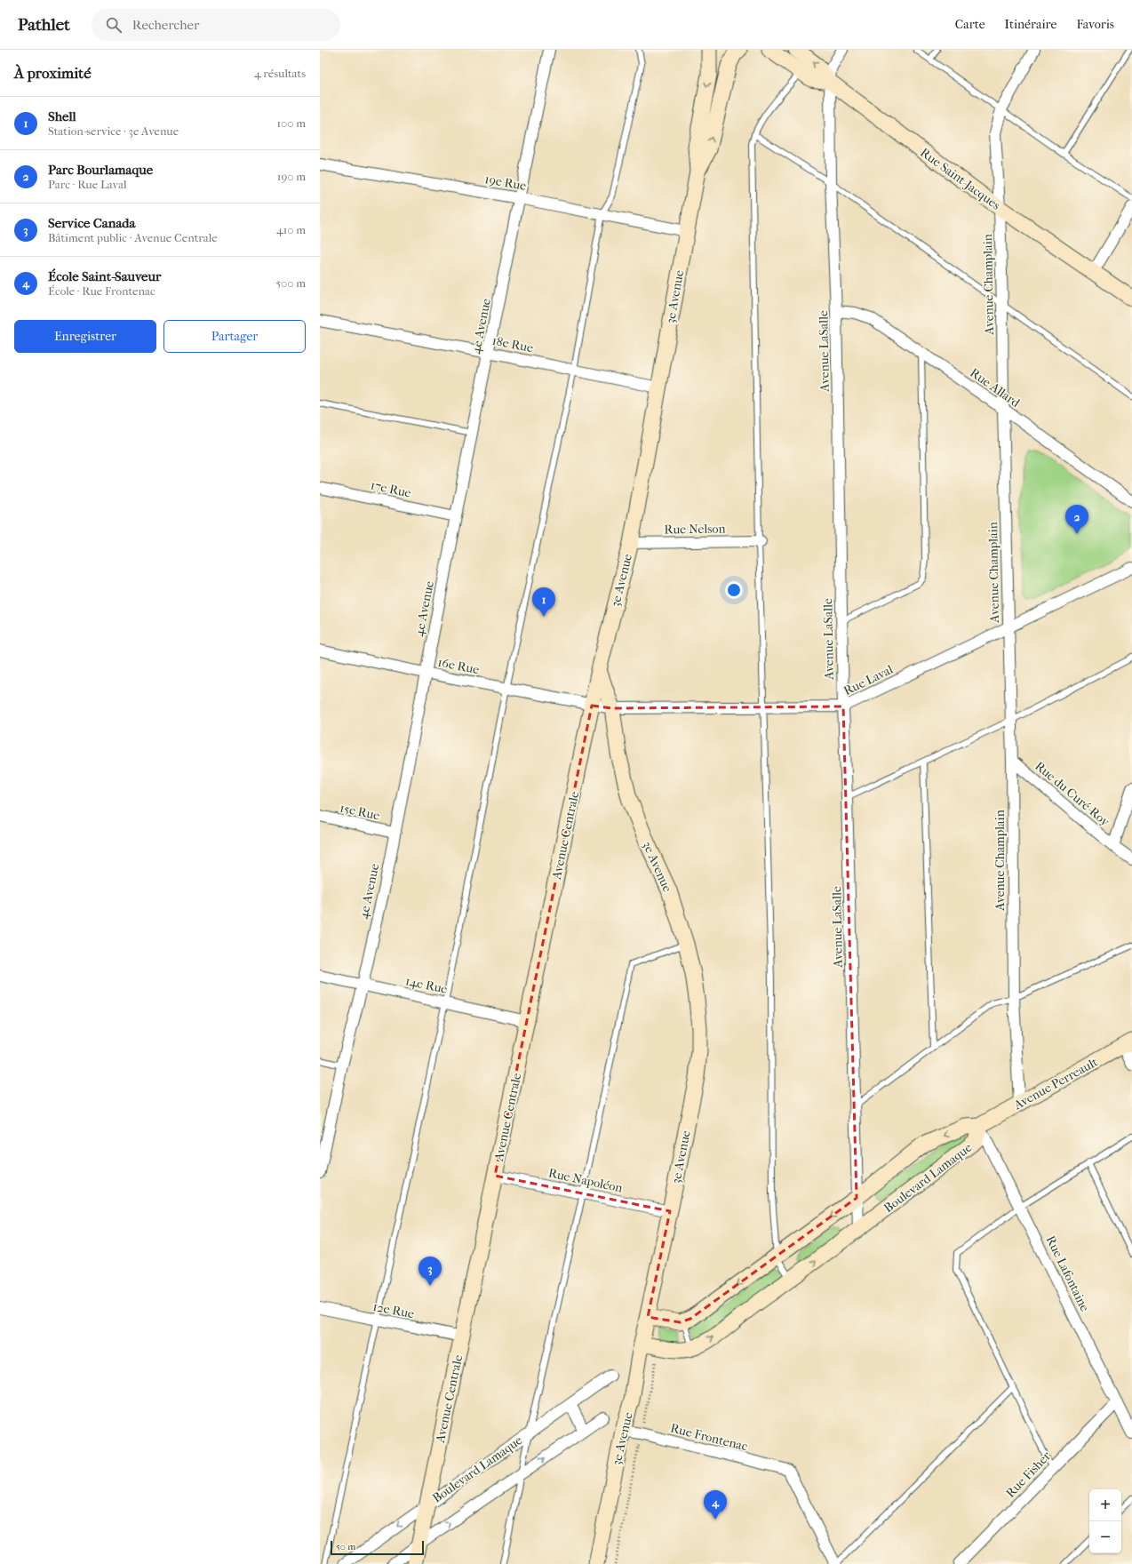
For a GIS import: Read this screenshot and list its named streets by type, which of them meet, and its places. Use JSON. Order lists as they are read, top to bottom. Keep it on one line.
{"streets":{"main road":["Rue Saint-Jacques","3e Avenue","Avenue Centrale","Avenue Perreault","Boulevard Lamaque"],"street":["19e Rue","Avenue Champlain","4e Avenue","18e Rue","Avenue LaSalle","Rue Allard","17e Rue","Rue Nelson","16e Rue","Rue Laval","Rue du Curé-Roy","15e Rue","14e Rue","Rue Napoléon","Rue Lafontaine","12e Rue","Rue Frontenac","Rue Fisher"]},"crossings":[["Rue Saint-Jacques","Avenue Champlain"],["Rue Saint-Jacques","Avenue LaSalle"],["19e Rue","3e Avenue"],["19e Rue","4e Avenue"],["Avenue Champlain","Rue Allard"],["Avenue Champlain","Rue Laval"],["Avenue Champlain","Rue du Curé-Roy"],["Avenue Champlain","Avenue Perreault"],["3e Avenue","18e Rue"],["3e Avenue","Rue Nelson"],["3e Avenue","Rue Laval"],["3e Avenue","Avenue Centrale"],["3e Avenue","Boulevard Lamaque"],["3e Avenue","Rue Napoléon"],["3e Avenue","Rue Frontenac"],["4e Avenue","18e Rue"],["4e Avenue","17e Rue"],["4e Avenue","16e Rue"],["4e Avenue","15e Rue"],["4e Avenue","14e Rue"],["Avenue LaSalle","Rue Allard"],["Avenue LaSalle","Rue Laval"],["Avenue LaSalle","Boulevard Lamaque"],["16e Rue","Rue Laval"],["16e Rue","Avenue Centrale"],["Rue Laval","Avenue Centrale"],["Avenue Centrale","14e Rue"],["Avenue Centrale","Boulevard Lamaque"],["Avenue Centrale","Rue Napoléon"],["Avenue Centrale","12e Rue"],["Avenue Perreault","Boulevard Lamaque"],["Avenue Perreault","Rue Lafontaine"],["Boulevard Lamaque","Rue Lafontaine"],["Rue Lafontaine","Rue Fisher"]],"scale_bar":"50 m","page":{"header":"Pathlet","search":"Rechercher","nav":["Carte","Itinéraire","Favoris"],"heading":["À proximité","4 résultats"],"list":[{"mark":"1","name":"Shell","note":"Station-service · 3e Avenue","value":"100 m"},{"mark":"2","name":"Parc Bourlamaque","note":"Parc · Rue Laval","value":"190 m"},{"mark":"3","name":"Service Canada","note":"Bâtiment public · Avenue Centrale","value":"410 m"},{"mark":"4","name":"École Saint-Sauveur","note":"École · Rue Frontenac","value":"500 m"}],"buttons":["Enregistrer","Partager"],"pins":["2","1","3","4"],"map_buttons":["+","−"],"scale":"50 m"}}
